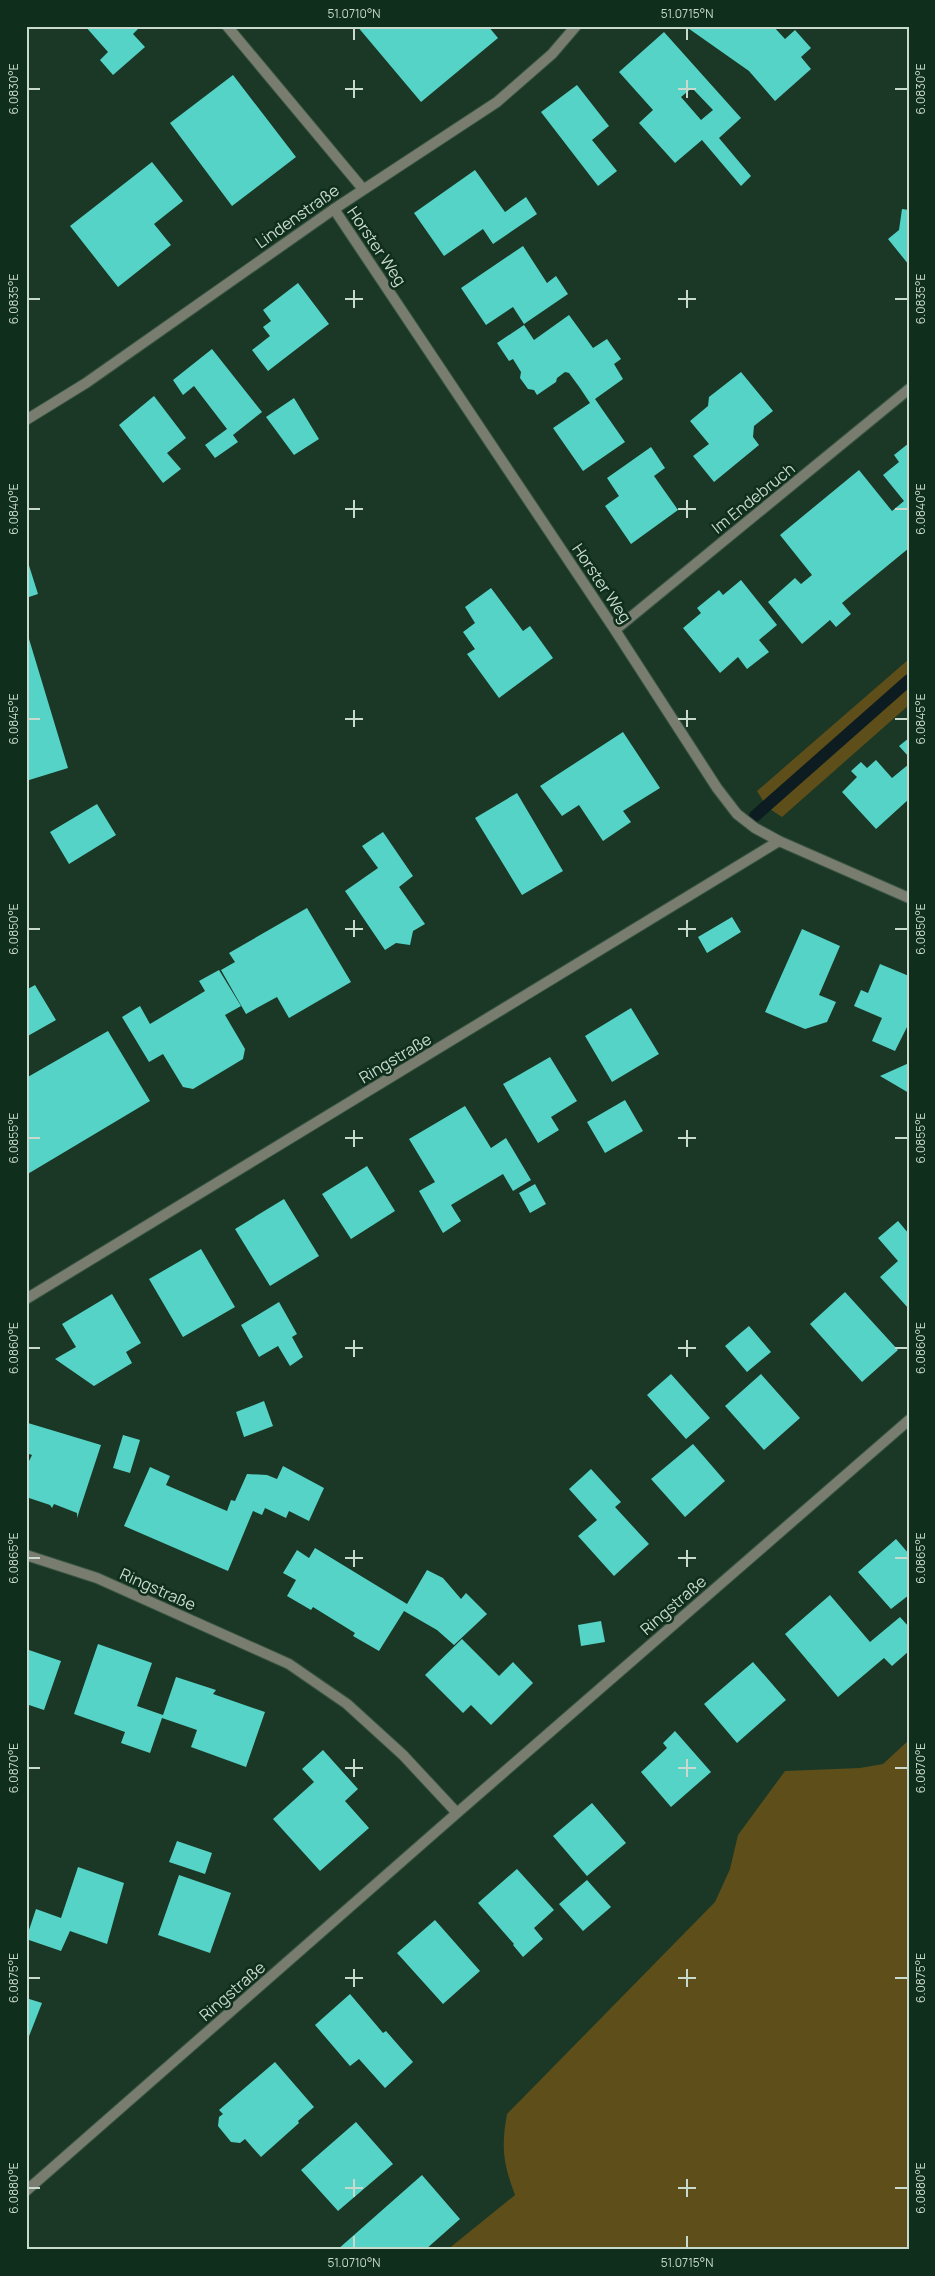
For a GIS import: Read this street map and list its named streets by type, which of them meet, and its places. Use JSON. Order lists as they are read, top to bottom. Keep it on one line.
{"streets":{"street":["Lindenstraße","Horster Weg","Im Endebruch","Ringstraße"]},"crossings":[["Lindenstraße","Horster Weg"],["Horster Weg","Im Endebruch"],["Horster Weg","Ringstraße"]],"coordinates":["51.0710°N","51.0715°N","6.0830°E","6.0835°E","6.0840°E","6.0845°E","6.0850°E","6.0855°E","6.0860°E","6.0865°E","6.0870°E","6.0875°E","6.0880°E"]}
